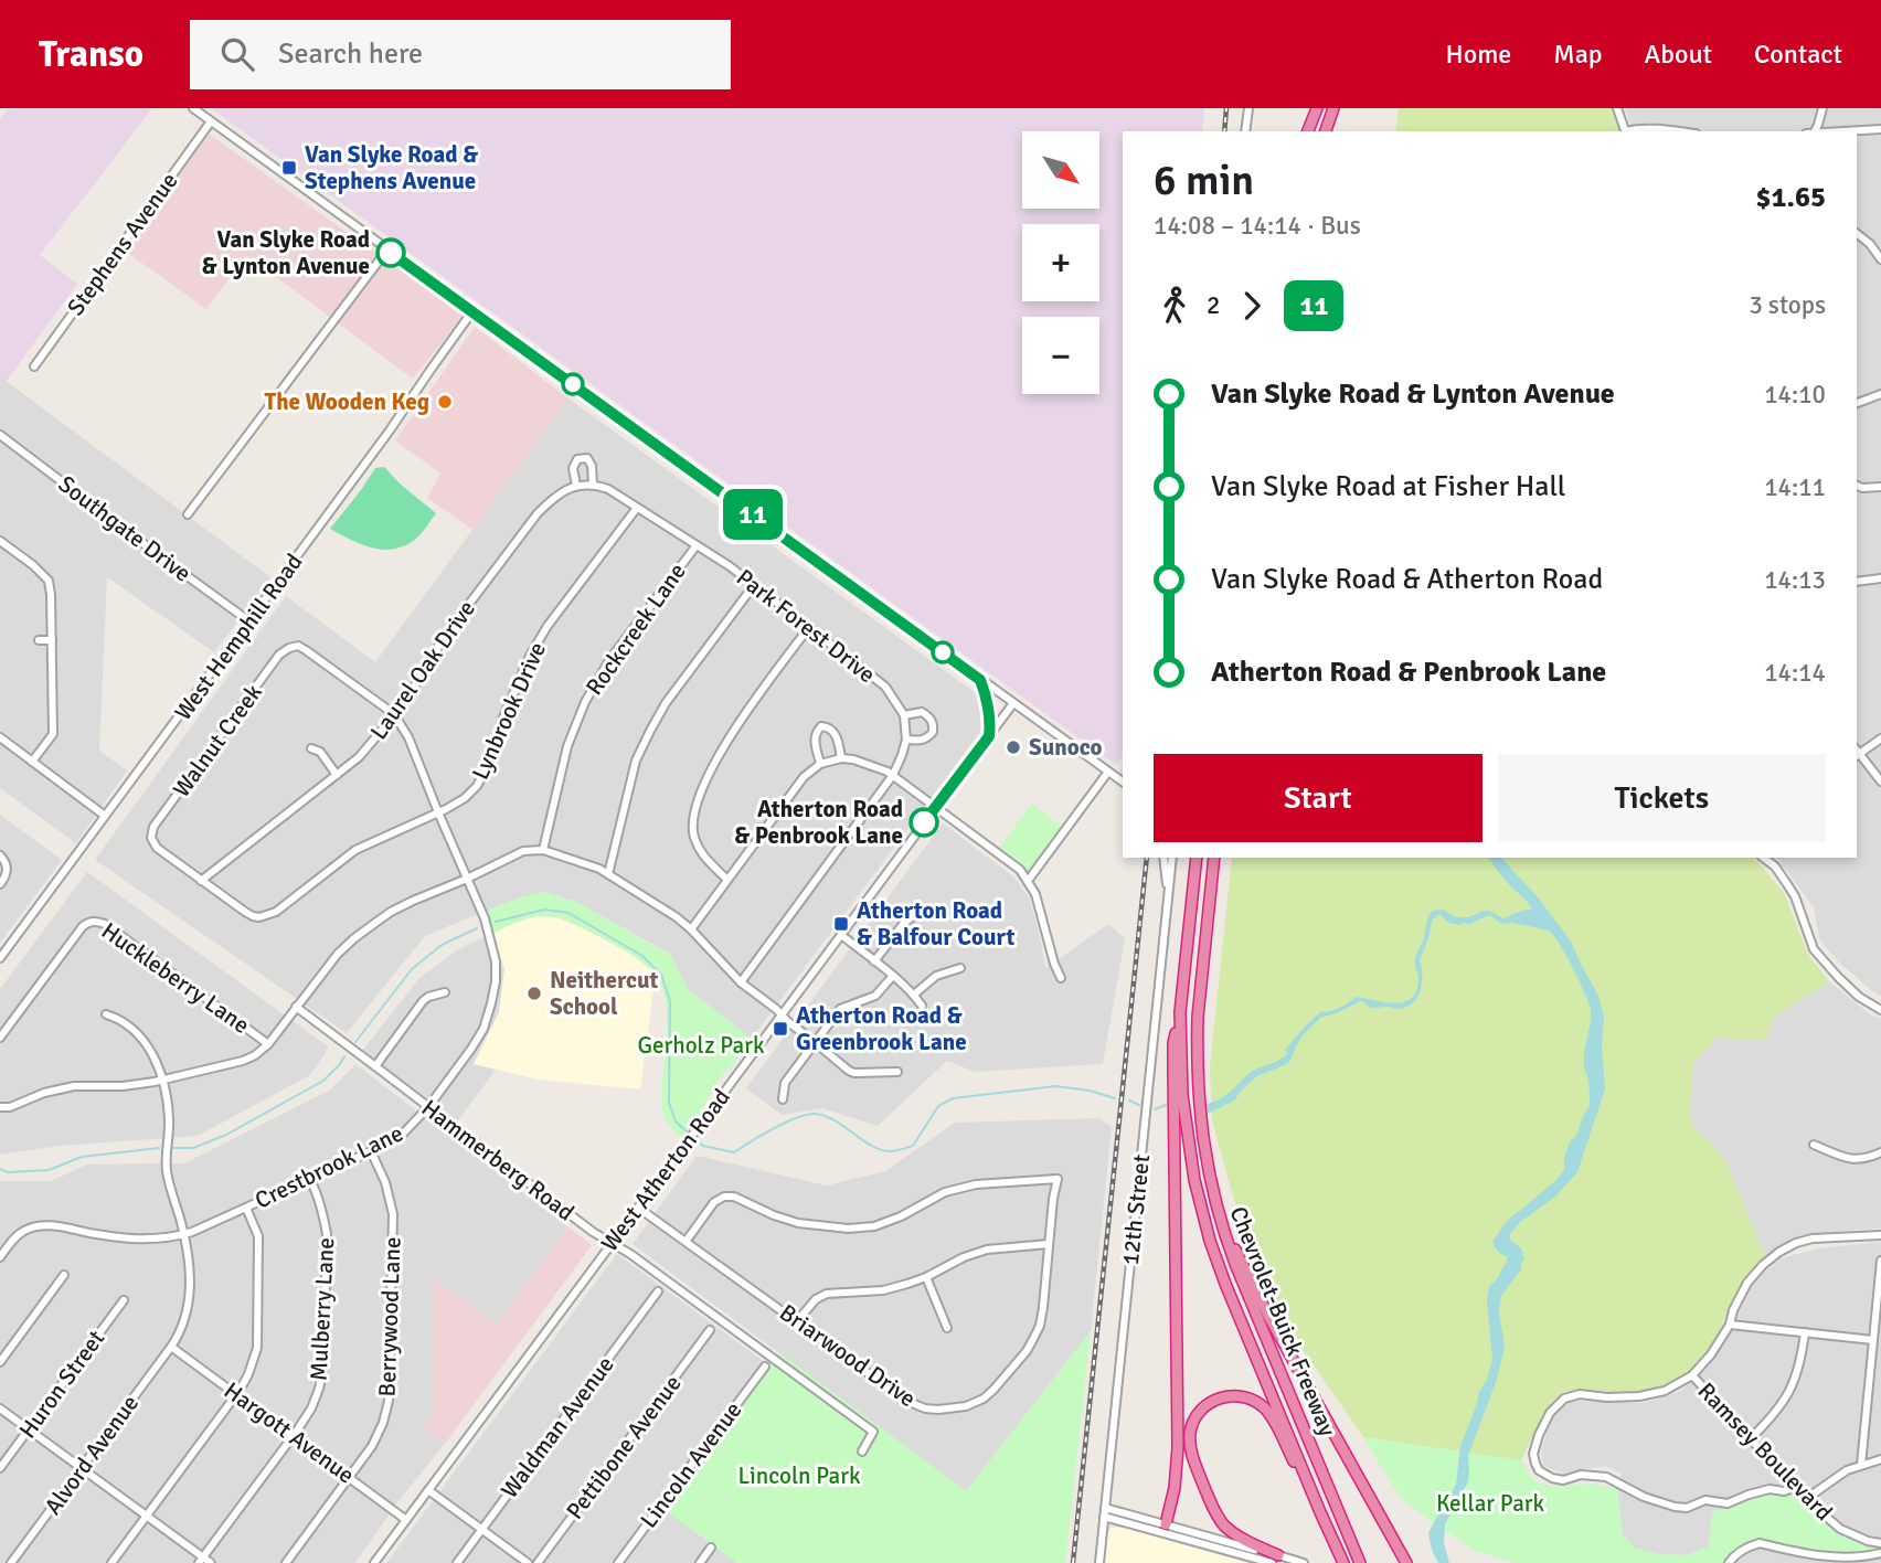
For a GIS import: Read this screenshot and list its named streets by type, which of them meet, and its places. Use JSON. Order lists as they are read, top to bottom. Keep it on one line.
{"streets":{"highway":["Chevrolet-Buick Freeway"],"street":["Stephens Avenue","Southgate Drive","Park Forest Drive","Rockcreek Lane","West Hemphill Road","Laurel Oak Drive","Lynbrook Drive","Walnut Creek","Huckleberry Lane","Hammerberg Road","Crestbrook Lane","West Atherton Road","12th Street","Mulberry Lane","Berrywood Lane","Briarwood Drive","Huron Street","Waldman Avenue","Hargott Avenue","Pettibone Avenue","Ramsey Boulevard","Alvord Avenue","Lincoln Avenue"]},"crossings":[["Southgate Drive","West Hemphill Road"],["Park Forest Drive","Rockcreek Lane"],["Park Forest Drive","Lynbrook Drive"],["Laurel Oak Drive","Lynbrook Drive"],["Laurel Oak Drive","Crestbrook Lane"],["Lynbrook Drive","Walnut Creek"],["Lynbrook Drive","Crestbrook Lane"],["Walnut Creek","Crestbrook Lane"],["Hammerberg Road","Crestbrook Lane"],["Hammerberg Road","West Atherton Road"],["Crestbrook Lane","Mulberry Lane"],["Crestbrook Lane","Berrywood Lane"],["Crestbrook Lane","Alvord Avenue"],["West Atherton Road","Briarwood Drive"],["West Atherton Road","Hargott Avenue"],["Mulberry Lane","Hargott Avenue"],["Berrywood Lane","Hargott Avenue"],["Hargott Avenue","Alvord Avenue"]],"parks":["Gerholz Park","Lincoln Park","Kellar Park"],"places":{"transit":["Van Slyke Road & Stephens Avenue","Atherton Road & Balfour Court","Atherton Road & Greenbrook Lane"],"other":["Van Slyke Road & Lynton Avenue","The Wooden Keg","Sunoco","Atherton Road & Penbrook Lane","Neithercut School"]},"lines":["bus line 11"],"north":"bottom right","page":{"header":"Transo","search":"Search here","nav":["Home","Map","About","Contact"],"on_map":"11","map_buttons":["+","−"],"heading":["6 min","14:08 – 14:14 · Bus","$1.65"],"legs":["2","11","3 stops"],"list":[{"name":"Van Slyke Road & Lynton Avenue","value":"14:10"},{"name":"Van Slyke Road at Fisher Hall","value":"14:11"},{"name":"Van Slyke Road & Atherton Road","value":"14:13"},{"name":"Atherton Road & Penbrook Lane","value":"14:14"}],"buttons":["Start","Tickets"]}}
